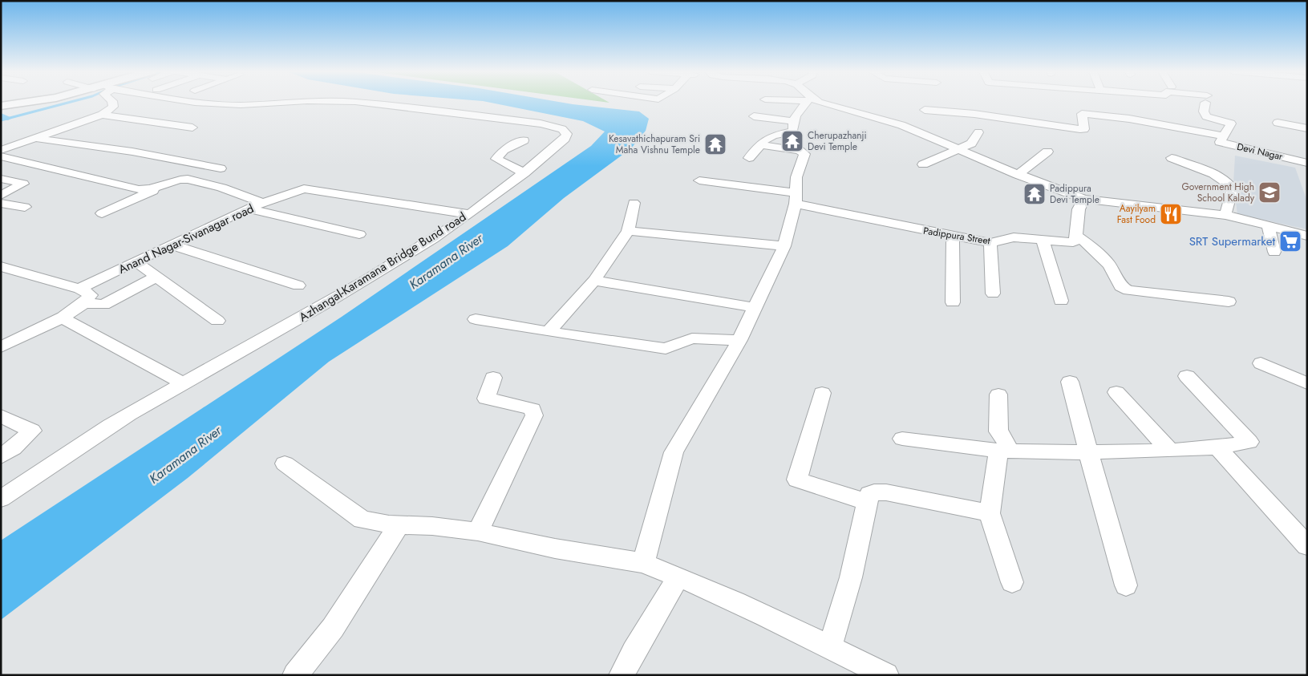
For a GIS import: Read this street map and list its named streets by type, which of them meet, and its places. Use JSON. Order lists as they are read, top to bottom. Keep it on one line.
{"streets":{"street":["Devi Nagar","Padippura Street","Anand Nagar-Sivanagar road","Azhangal-Karamana Bridge Bund road"]},"water":["Karamana River"],"places":{"temple":["Cherupazhanji Devi Temple","Kesavathichapuram Sri Maha Vishnu Temple","Padippura Devi Temple"],"school or university":["Government High School Kalady"],"restaurant":["Aayilyam Fast Food"],"supermarket":["SRT Supermarket"]}}
